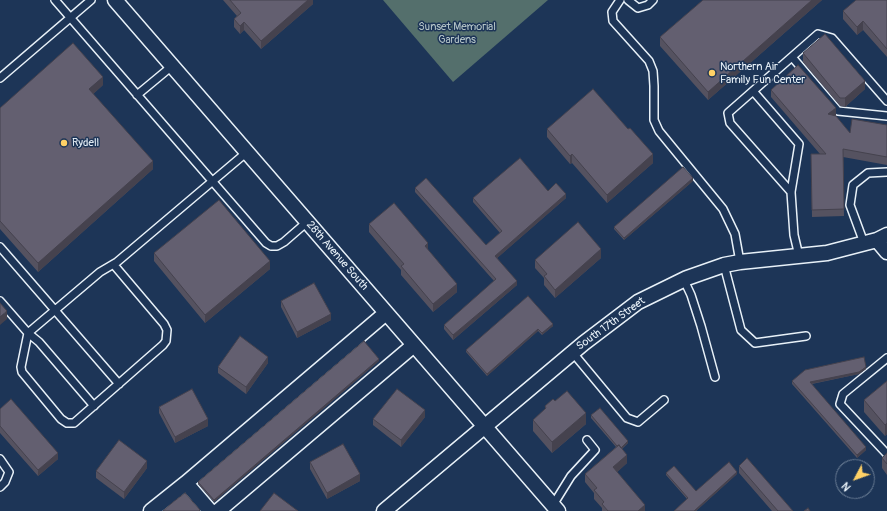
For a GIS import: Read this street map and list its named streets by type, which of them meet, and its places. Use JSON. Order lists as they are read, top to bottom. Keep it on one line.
{"streets":{"street":["28th Avenue South","South 17th Street"]},"crossings":[["28th Avenue South","South 17th Street"]],"parks":["Sunset Memorial Gardens"],"places":["Northern Air Family Fun Center","Rydell"],"north":"bottom left"}
